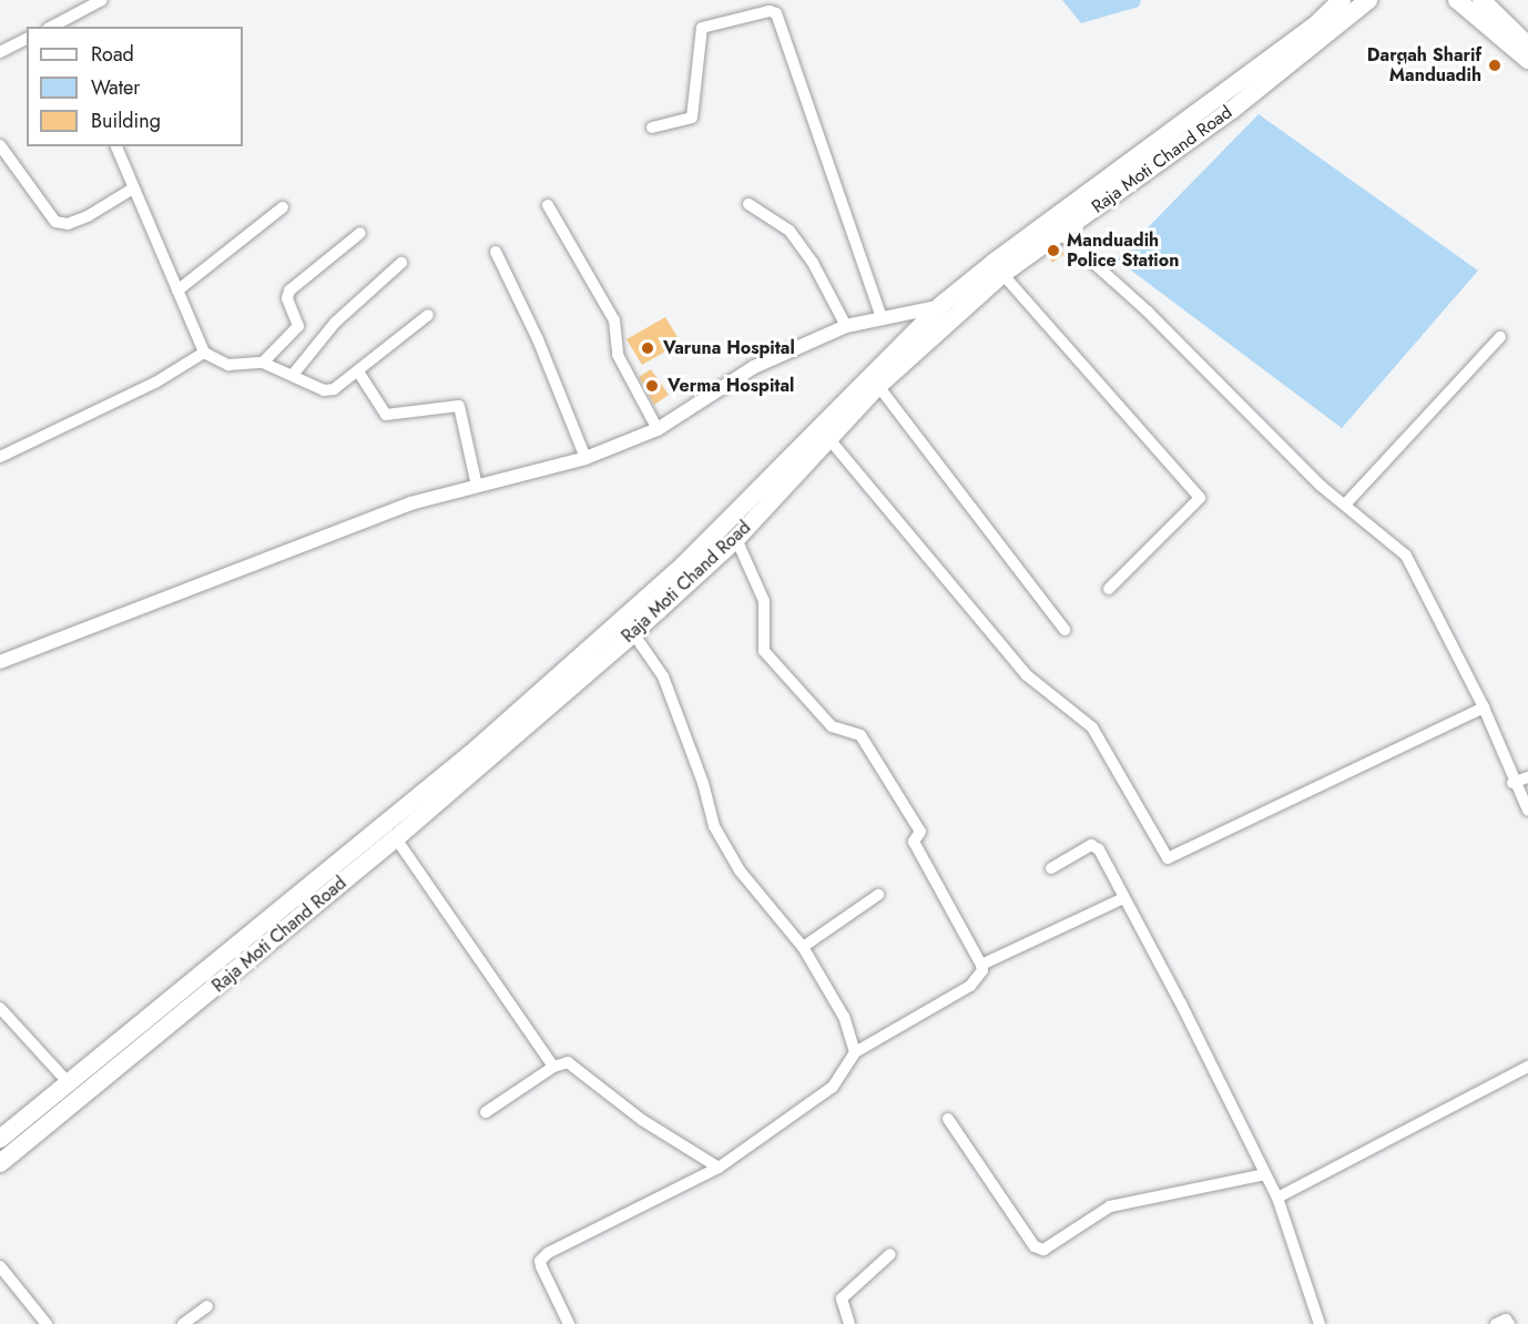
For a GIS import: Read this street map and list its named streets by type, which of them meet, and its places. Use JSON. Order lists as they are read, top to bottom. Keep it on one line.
{"streets":{"main road":["Raja Moti Chand Road"]},"places":["Dargah Sharif Manduadih","Manduadih Police Station","Varuna Hospital","Verma Hospital"],"legend":["Road","Water","Building"]}
